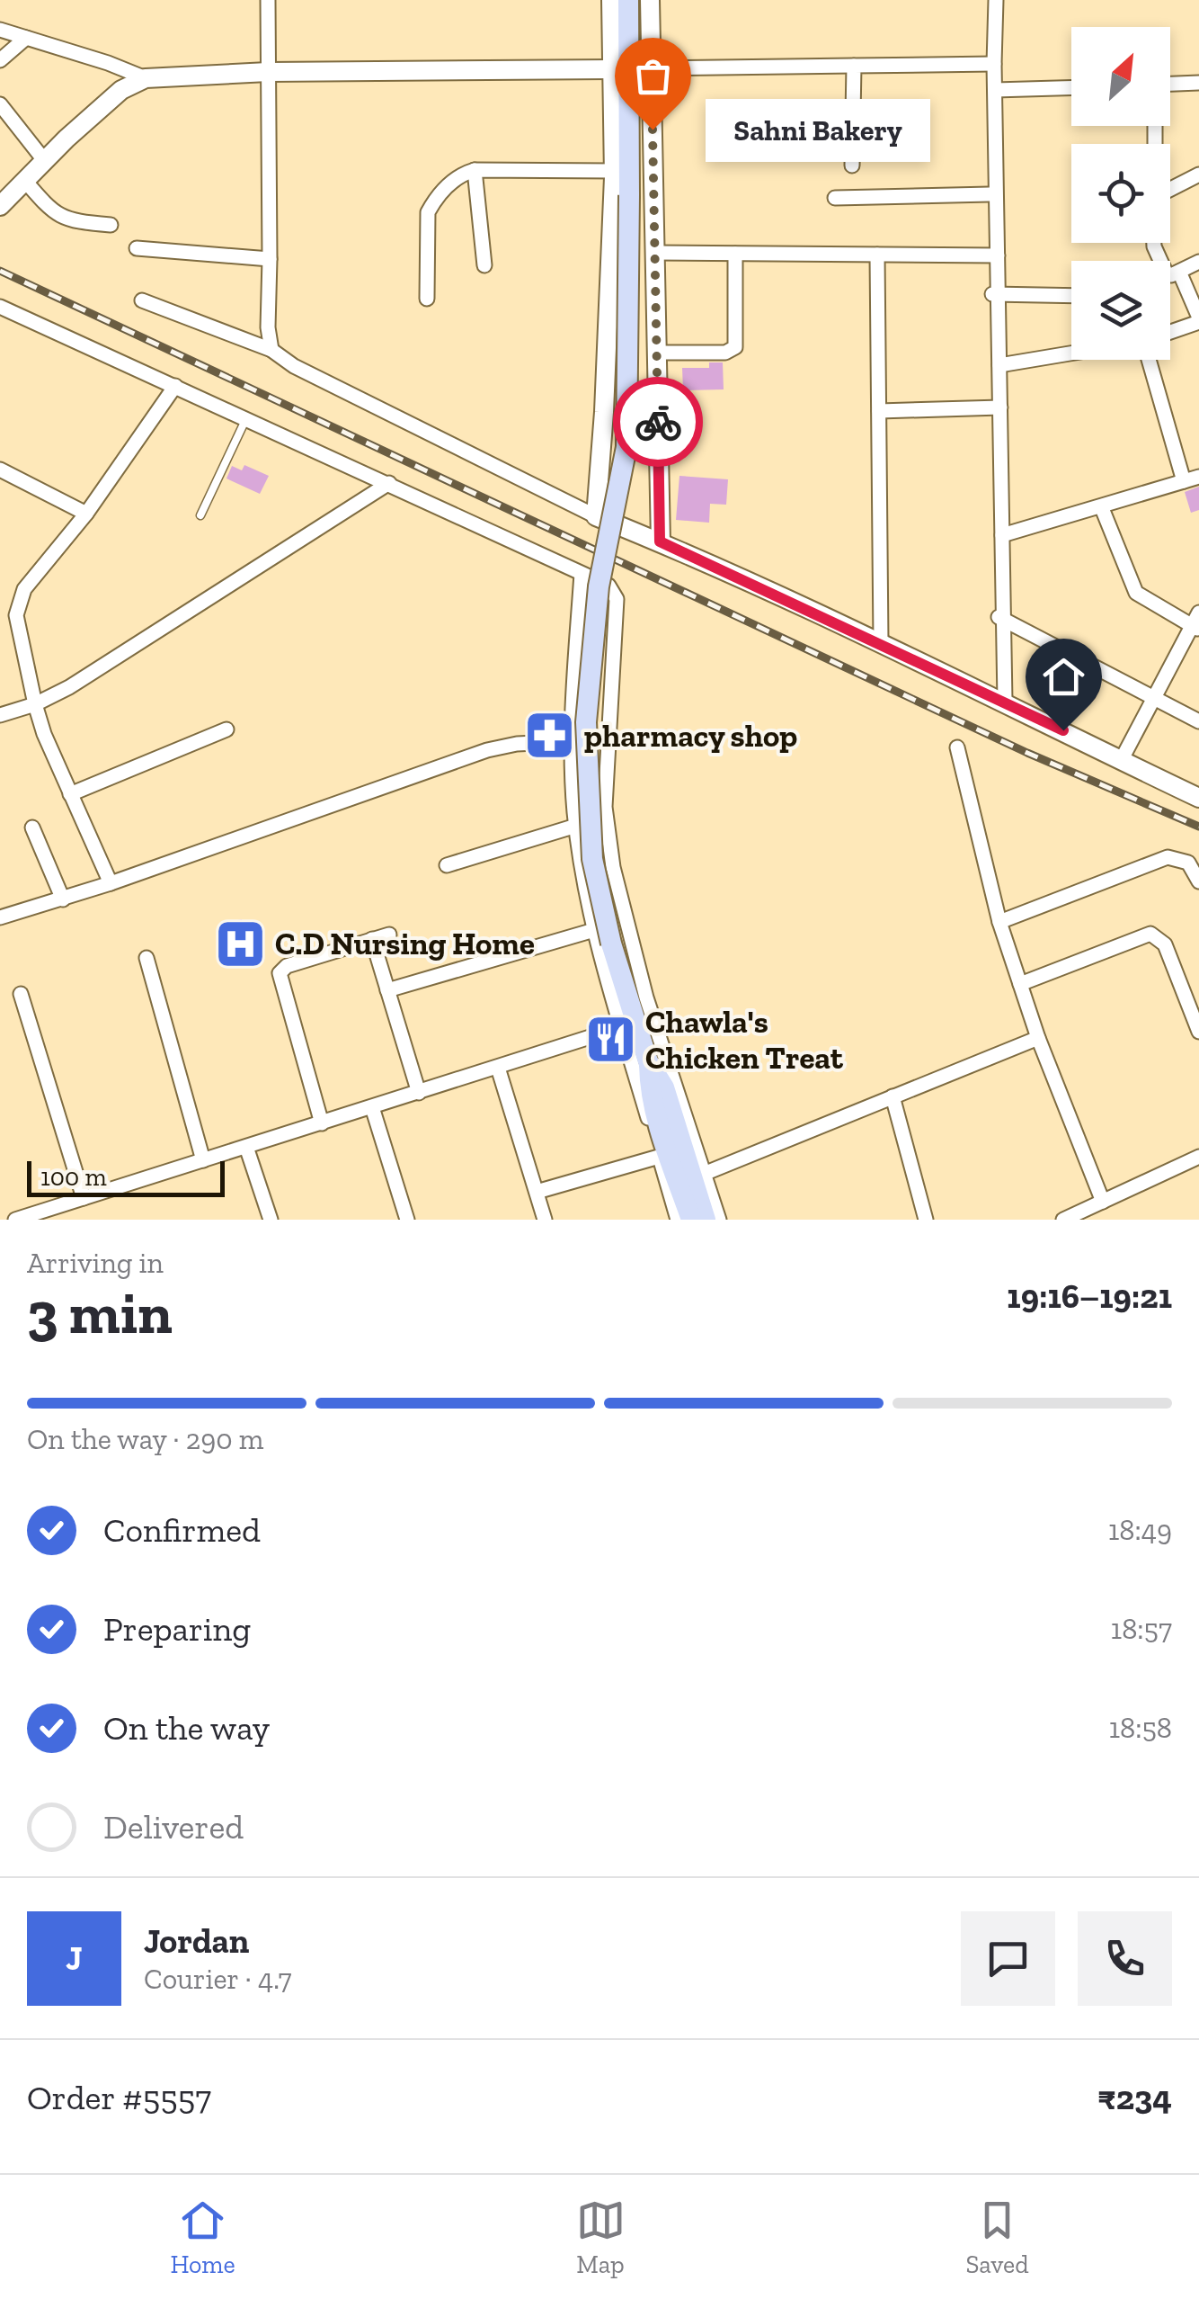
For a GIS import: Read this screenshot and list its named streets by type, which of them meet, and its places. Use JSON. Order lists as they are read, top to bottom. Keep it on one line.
{"places":{"other":["Sahni Bakery"],"pharmacy":["pharmacy shop"],"hospital":["C.D Nursing Home"],"restaurant":["Chawla's Chicken Treat"]},"scale_bar":"100 m","north":"top right","page":{"bubble":"Sahni Bakery","scale":"100 m","heading":["3 min","Arriving in","19:16–19:21"],"panel":["Jordan","Courier · 4.7","Order #5557","₹234"],"bar":"On the way · 290 m","list":[["Confirmed","18:49"],["Preparing","18:57"],["On the way","18:58"],"Delivered"],"round":"J","tabs":["Home","Map","Saved"]}}
